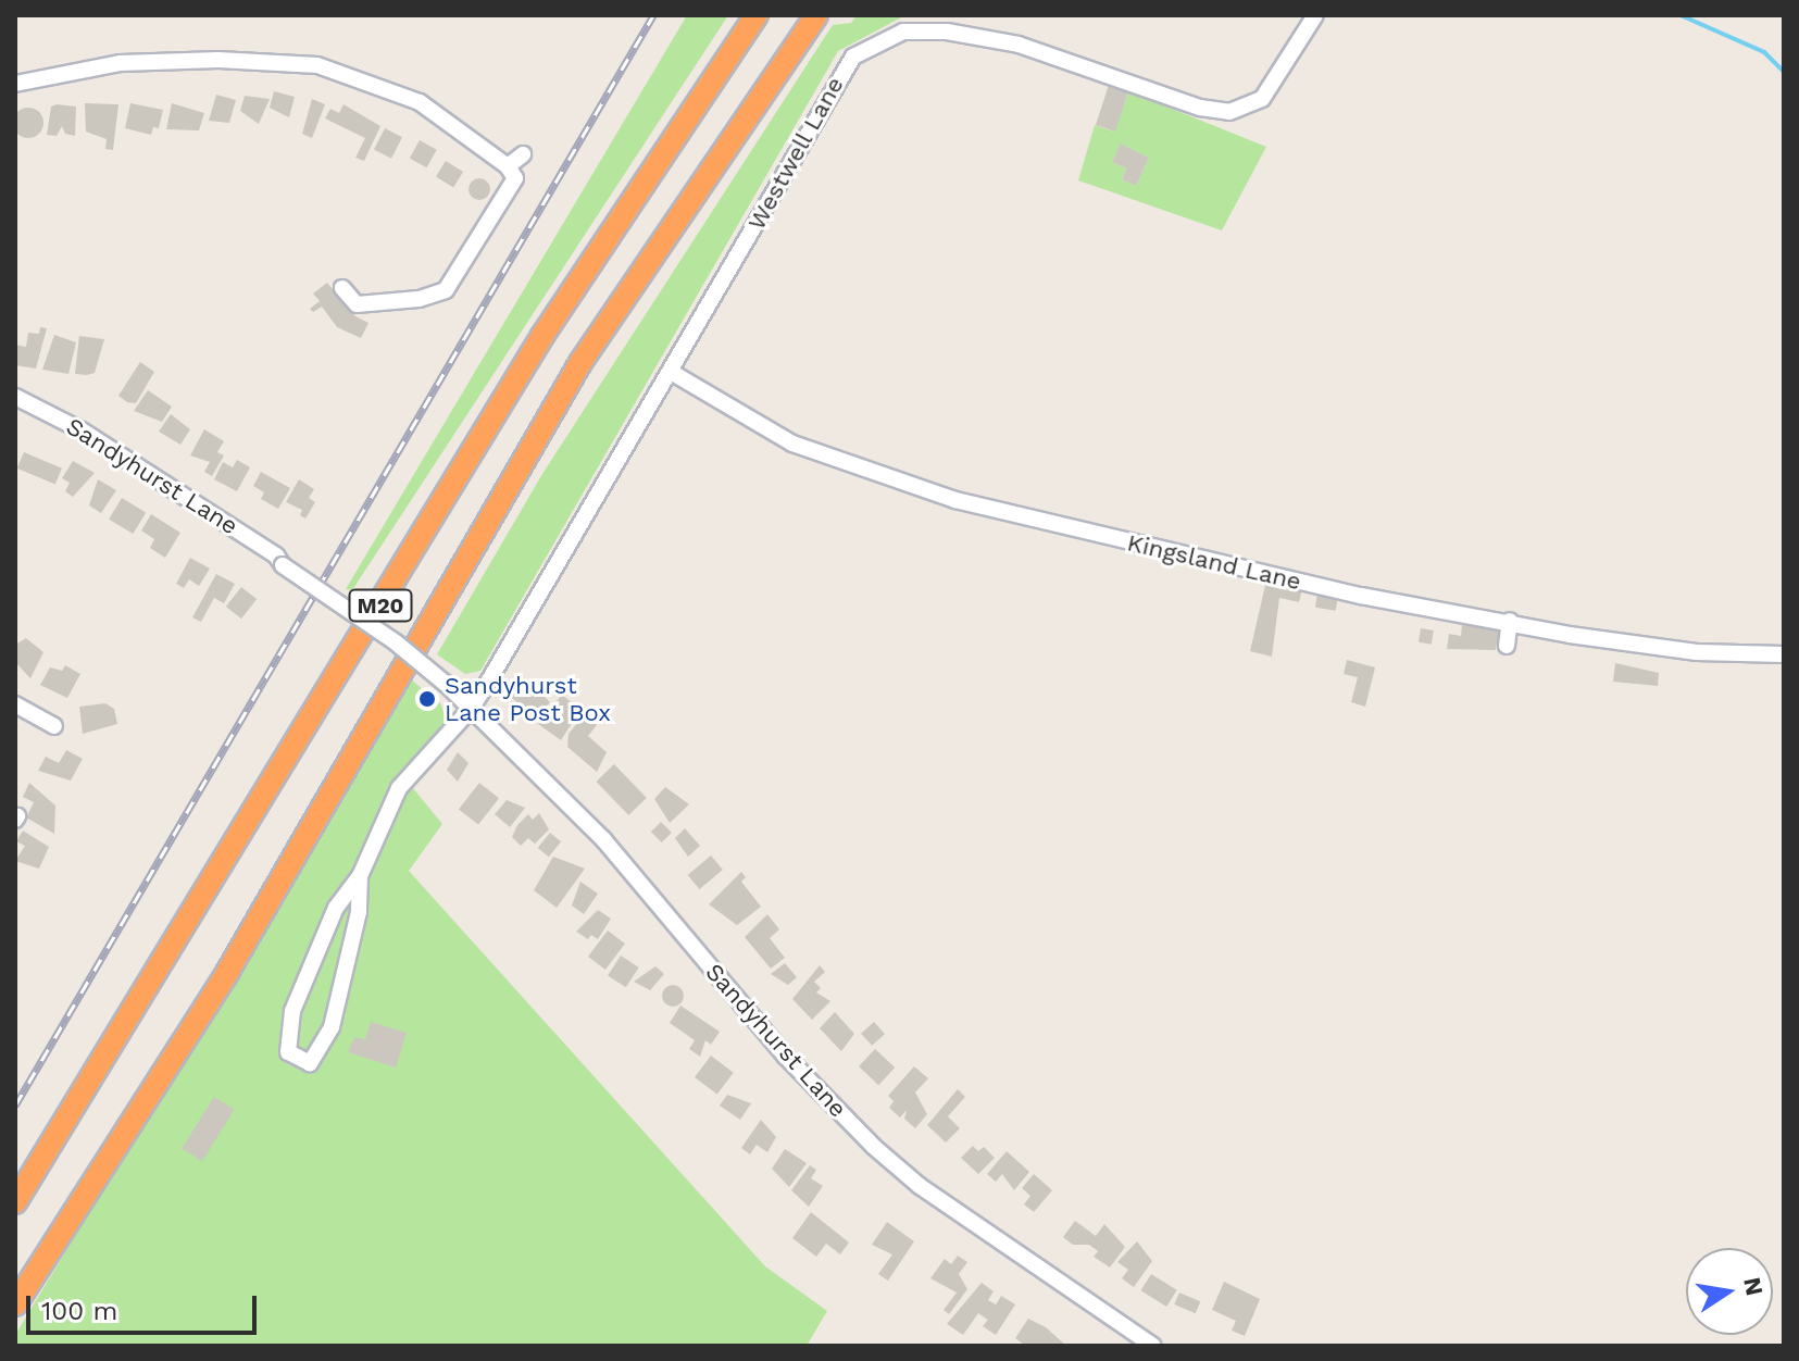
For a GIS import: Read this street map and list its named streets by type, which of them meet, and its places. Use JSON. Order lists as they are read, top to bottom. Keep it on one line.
{"streets":{"highway":["M20"],"street":["Westwell Lane","Sandyhurst Lane","Kingsland Lane"]},"crossings":[["Westwell Lane","Sandyhurst Lane"],["Westwell Lane","Kingsland Lane"]],"places":["Sandyhurst Lane Post Box"],"scale_bar":"100 m","north":"right"}
